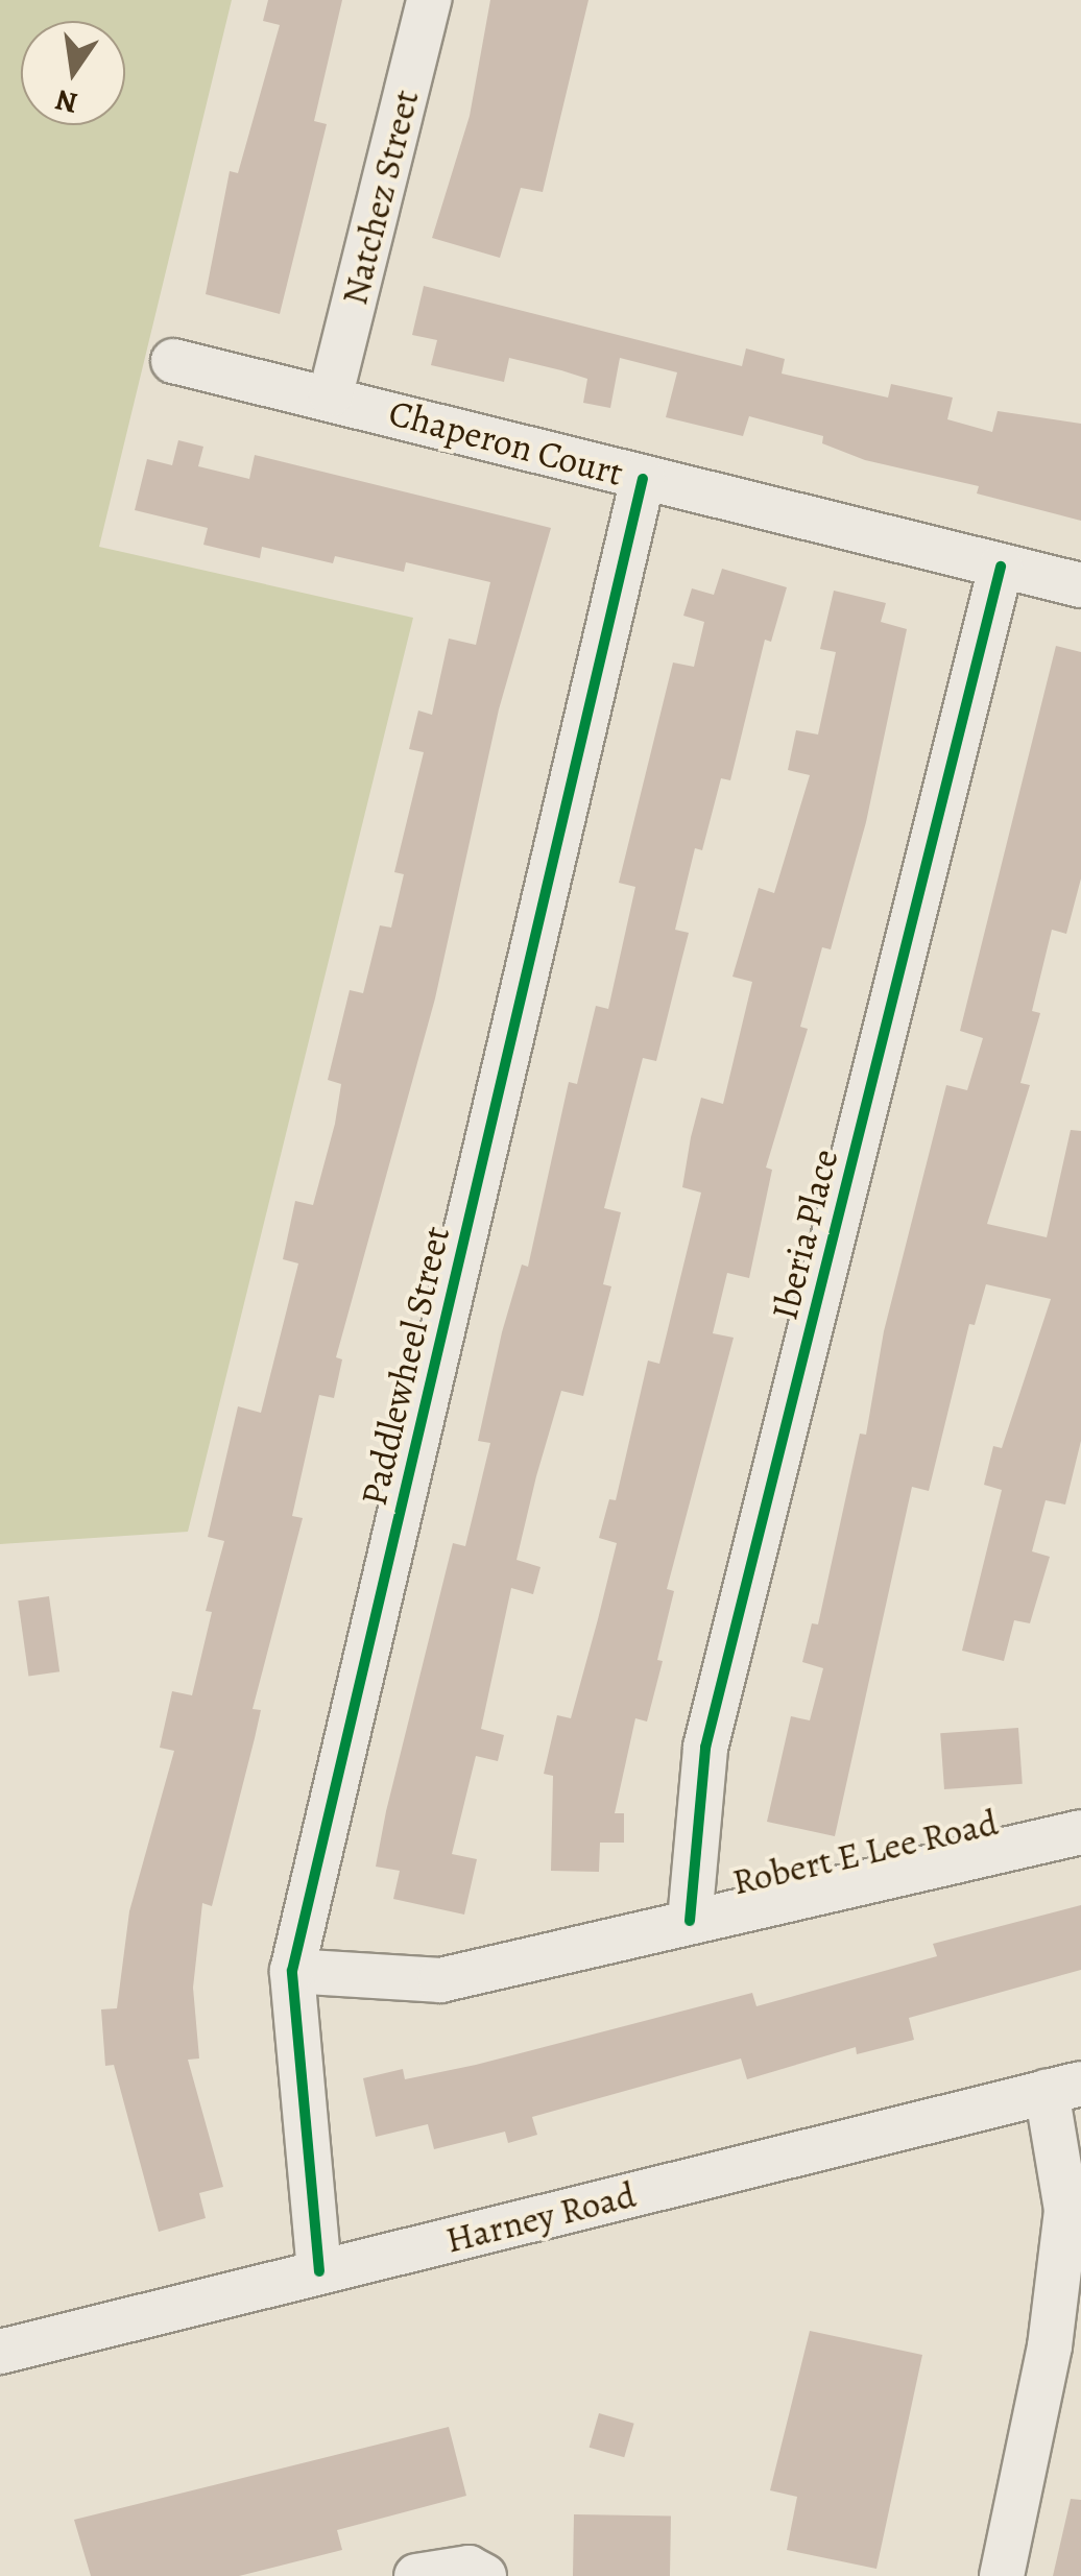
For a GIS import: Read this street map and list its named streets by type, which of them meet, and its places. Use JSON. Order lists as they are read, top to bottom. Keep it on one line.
{"streets":{"street":["Natchez Street","Chaperon Court","Iberia Place","Paddlewheel Street","Robert E Lee Road","Harney Road"]},"crossings":[["Natchez Street","Chaperon Court"],["Chaperon Court","Iberia Place"],["Chaperon Court","Paddlewheel Street"],["Iberia Place","Robert E Lee Road"],["Paddlewheel Street","Robert E Lee Road"],["Paddlewheel Street","Harney Road"]],"north":"bottom"}
